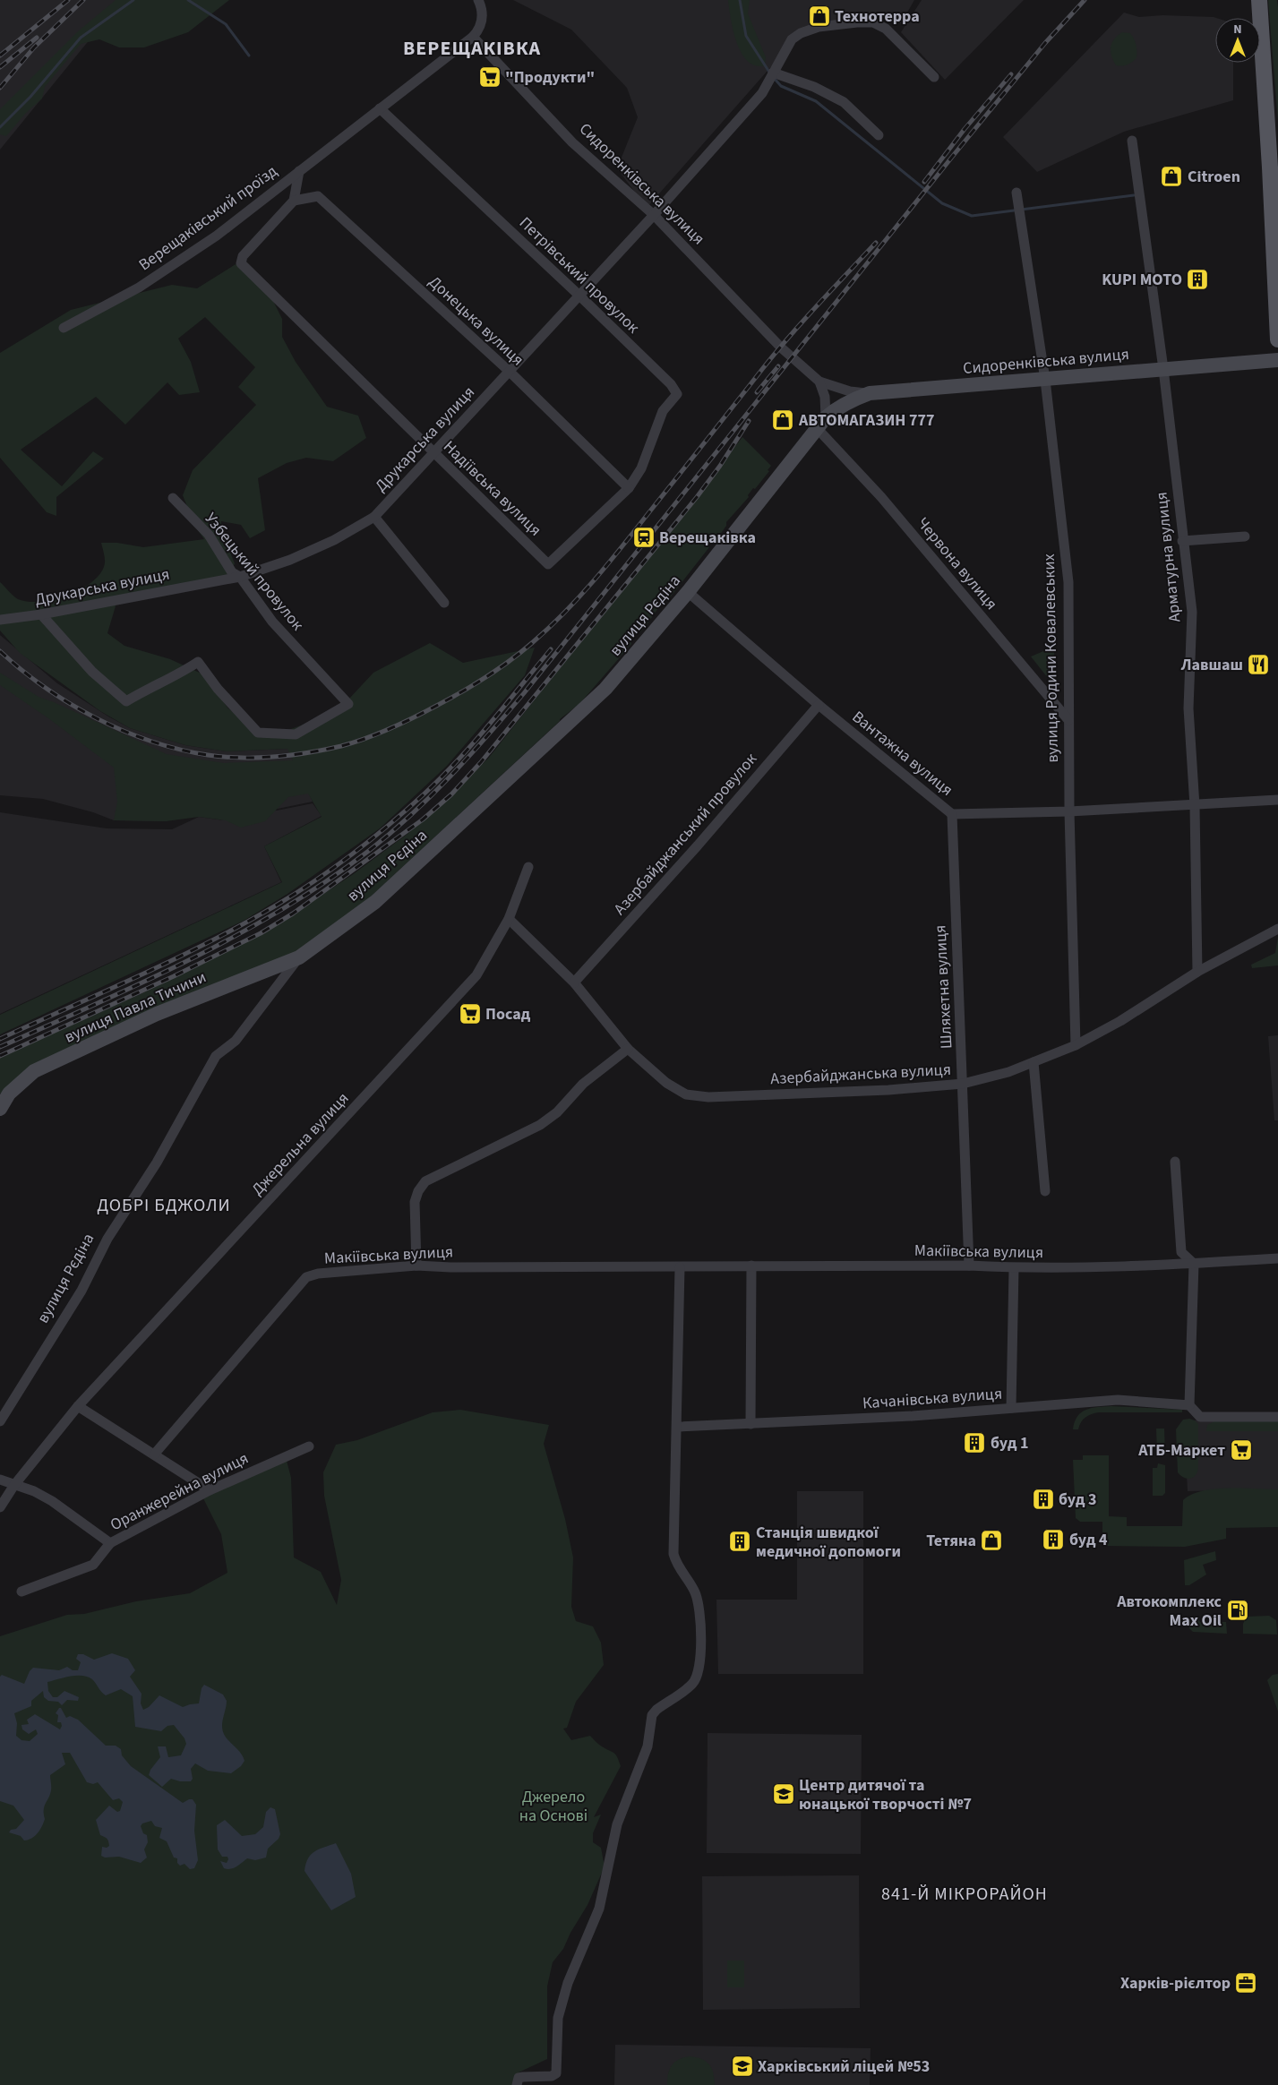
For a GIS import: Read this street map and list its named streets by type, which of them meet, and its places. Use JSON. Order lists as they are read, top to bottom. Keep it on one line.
{"streets":{"main road":["Сидоренківська вулиця","вулиця Рєдіна","вулиця Павла Тичини"],"street":["Верещаківський проїзд","Петрівський провулок","Донецька вулиця","Друкарська вулиця","Надіївська вулиця","Арматурна вулиця","Червона вулиця","Узбецький провулок","вулиця Родини Ковалевських","Вантажна вулиця","Азербайджанський провулок","Шляхетна вулиця","Азербайджанська вулиця","Джерельна вулиця","Макіївська вулиця","Качанівська вулиця","Оранжерейна вулиця"]},"crossings":[["Сидоренківська вулиця","Верещаківський проїзд"],["Сидоренківська вулиця","Друкарська вулиця"],["Сидоренківська вулиця","Арматурна вулиця"],["Сидоренківська вулиця","вулиця Рєдіна"],["Сидоренківська вулиця","вулиця Родини Ковалевських"],["Верещаківський проїзд","Петрівський провулок"],["Верещаківський проїзд","Донецька вулиця"],["Верещаківський проїзд","Надіївська вулиця"],["Петрівський провулок","Донецька вулиця"],["Петрівський провулок","Друкарська вулиця"],["Петрівський провулок","Надіївська вулиця"],["Донецька вулиця","Друкарська вулиця"],["Донецька вулиця","Надіївська вулиця"],["Друкарська вулиця","Надіївська вулиця"],["Друкарська вулиця","Узбецький провулок"],["Арматурна вулиця","Вантажна вулиця"],["Арматурна вулиця","Азербайджанська вулиця"],["Червона вулиця","вулиця Рєдіна"],["Червона вулиця","вулиця Родини Ковалевських"],["вулиця Рєдіна","Вантажна вулиця"],["вулиця Рєдіна","вулиця Павла Тичини"],["вулиця Родини Ковалевських","Вантажна вулиця"],["вулиця Родини Ковалевських","Азербайджанська вулиця"],["Вантажна вулиця","Азербайджанський провулок"],["Вантажна вулиця","Шляхетна вулиця"],["Азербайджанський провулок","Азербайджанська вулиця"],["Шляхетна вулиця","Азербайджанська вулиця"],["Шляхетна вулиця","Макіївська вулиця"],["Азербайджанська вулиця","Джерельна вулиця"]],"districts":["ВЕРЕЩАКІВКА","ДОБРІ БДЖОЛИ","841-Й МІКРОРАЙОН"],"parks":["Джерело на Основі"],"places":{"shop":["Технотерра","Citroen","АВТОМАГАЗИН 777","Тетяна"],"supermarket":["\"Продукти\"","Посад","АТБ-Маркет"],"building":["KUPI MOTO","буд 1","буд 3","буд 4","Станція швидкої медичної допомоги"],"station":["Верещаківка"],"restaurant":["Лавшаш"],"fuel station":["Автокомплекс Max Oil"],"school or university":["Центр дитячої та юнацької творчості №7","Харківський ліцей №53"],"office":["Харків-рієлтор"]},"north":"top"}
